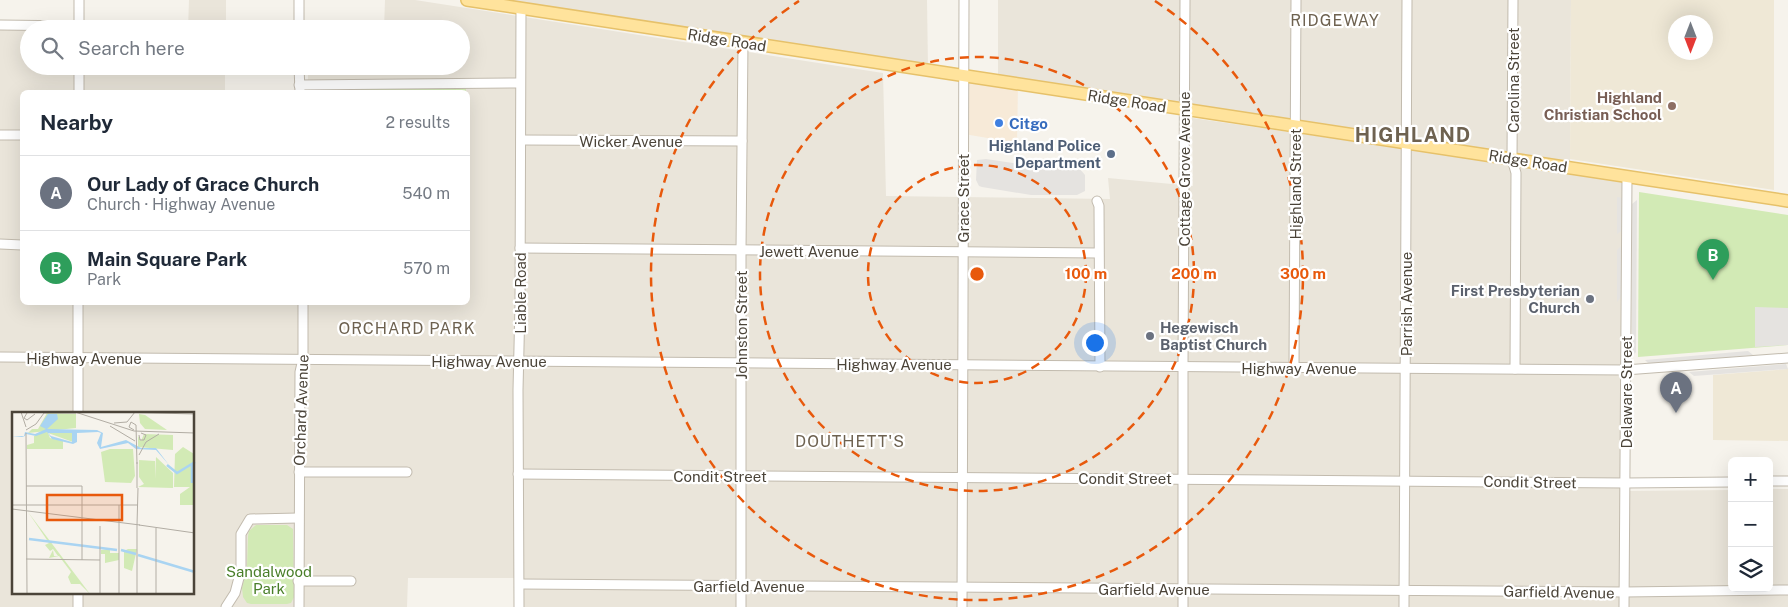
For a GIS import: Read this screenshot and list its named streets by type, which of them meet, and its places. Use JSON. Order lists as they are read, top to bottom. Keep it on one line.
{"streets":{"main road":["Ridge Road"],"street":["Carolina Street","Wicker Avenue","Cottage Grove Avenue","Highland Street","Grace Street","Jewett Avenue","Liable Road","Parrish Avenue","Johnston Street","Highway Avenue","Delaware Street","Orchard Avenue","Condit Street","Garfield Avenue"]},"crossings":[["Ridge Road","Carolina Street"],["Ridge Road","Cottage Grove Avenue"],["Ridge Road","Highland Street"],["Ridge Road","Grace Street"],["Ridge Road","Liable Road"],["Ridge Road","Parrish Avenue"],["Ridge Road","Johnston Street"],["Ridge Road","Delaware Street"],["Carolina Street","Highway Avenue"],["Wicker Avenue","Liable Road"],["Wicker Avenue","Johnston Street"],["Cottage Grove Avenue","Highway Avenue"],["Cottage Grove Avenue","Condit Street"],["Cottage Grove Avenue","Garfield Avenue"],["Highland Street","Highway Avenue"],["Grace Street","Jewett Avenue"],["Grace Street","Highway Avenue"],["Grace Street","Condit Street"],["Grace Street","Garfield Avenue"],["Jewett Avenue","Liable Road"],["Jewett Avenue","Johnston Street"],["Liable Road","Highway Avenue"],["Liable Road","Condit Street"],["Liable Road","Garfield Avenue"],["Parrish Avenue","Highway Avenue"],["Parrish Avenue","Condit Street"],["Parrish Avenue","Garfield Avenue"],["Johnston Street","Highway Avenue"],["Johnston Street","Condit Street"],["Johnston Street","Garfield Avenue"],["Highway Avenue","Delaware Street"],["Highway Avenue","Orchard Avenue"],["Delaware Street","Condit Street"],["Delaware Street","Garfield Avenue"]],"districts":["RIDGEWAY","HIGHLAND","ORCHARD PARK","DOUTHETT'S"],"parks":["Sandalwood Park"],"places":["Highland Christian School","Citgo","Highland Police Department","First Presbyterian Church","Hegewisch Baptist Church"],"north":"bottom","page":{"search":"Search here","heading":["Nearby","2 results"],"list":[{"mark":"A","name":"Our Lady of Grace Church","note":"Church · Highway Avenue","value":"540 m"},{"mark":"B","name":"Main Square Park","note":"Park","value":"570 m"}],"pins":["B","A"],"map_buttons":["+","−"]},"rings":["100 m","200 m","300 m"]}
